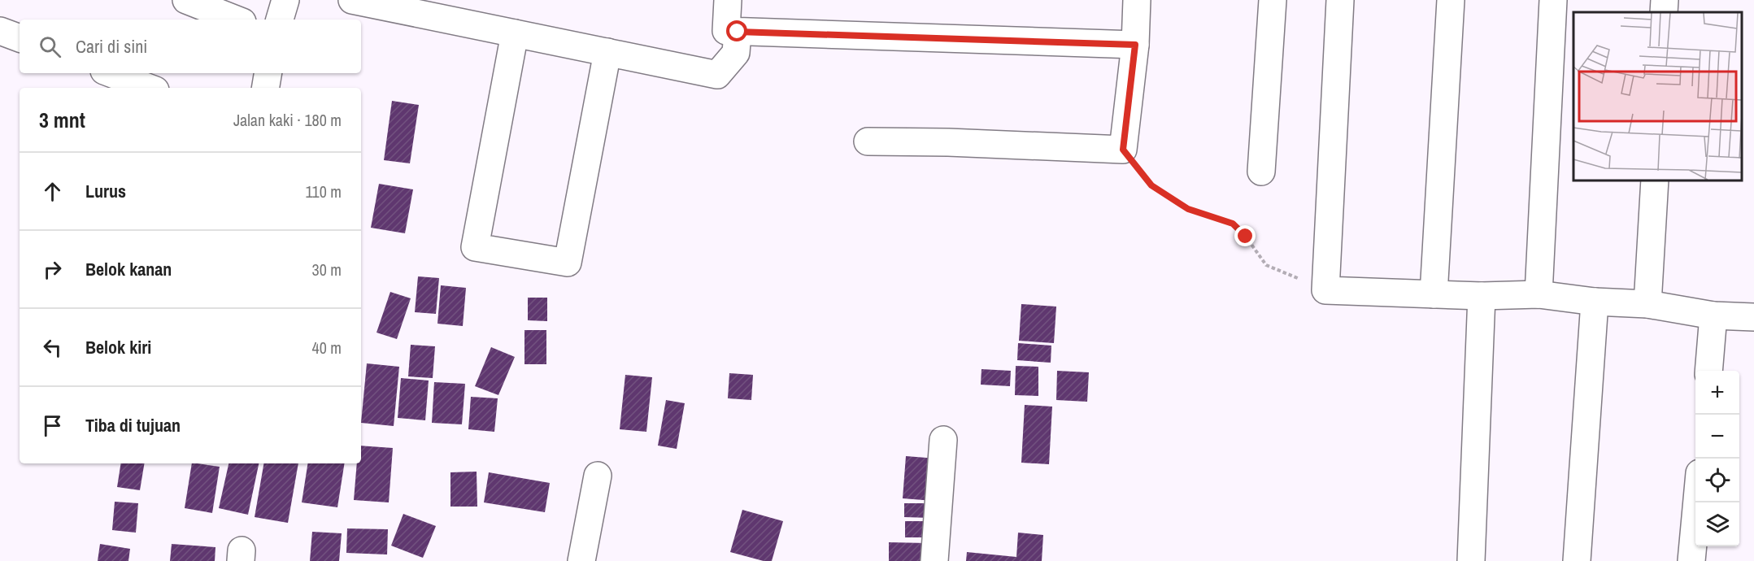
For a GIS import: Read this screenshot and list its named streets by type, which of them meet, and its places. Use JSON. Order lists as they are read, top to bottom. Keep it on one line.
{"page":{"search":"Cari di sini","heading":["3 mnt","Jalan kaki · 180 m"],"list":[["Lurus","110 m"],["Belok kanan","30 m"],["Belok kiri","40 m"],"Tiba di tujuan"],"map_buttons":["+","−"]}}
